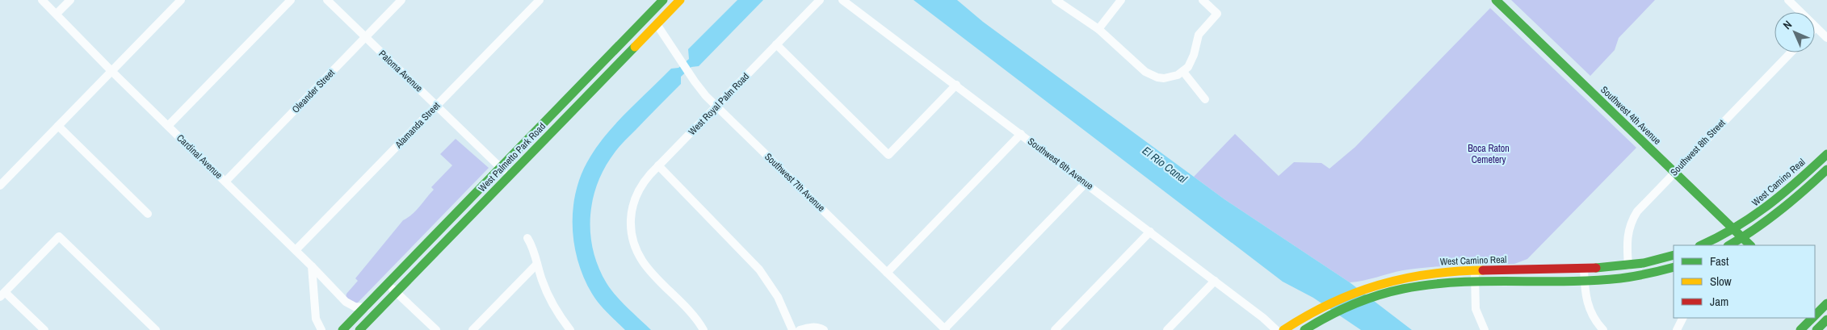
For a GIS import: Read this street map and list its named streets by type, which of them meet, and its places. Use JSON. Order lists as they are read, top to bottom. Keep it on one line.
{"streets":{"street":["Paloma Avenue","Oleander Street","West Royal Palm Road","Southwest 4th Avenue","Alamanda Street","Southwest 8th Street","Cardinal Avenue","West Palmetto Park Road","Southwest 6th Avenue","Southwest 7th Avenue","West Camino Real"]},"crossings":[["Paloma Avenue","Oleander Street"],["Paloma Avenue","Alamanda Street"],["Paloma Avenue","West Palmetto Park Road"],["Oleander Street","Cardinal Avenue"],["West Royal Palm Road","Southwest 7th Avenue"],["Southwest 4th Avenue","Southwest 8th Street"],["Southwest 4th Avenue","West Camino Real"],["Alamanda Street","Cardinal Avenue"],["Southwest 8th Street","West Camino Real"],["Cardinal Avenue","West Palmetto Park Road"],["West Palmetto Park Road","Southwest 7th Avenue"]],"water":["El Rio Canal"],"parks":["Boca Raton Cemetery"],"legend":["Fast","Slow","Jam"],"north":"top left"}
